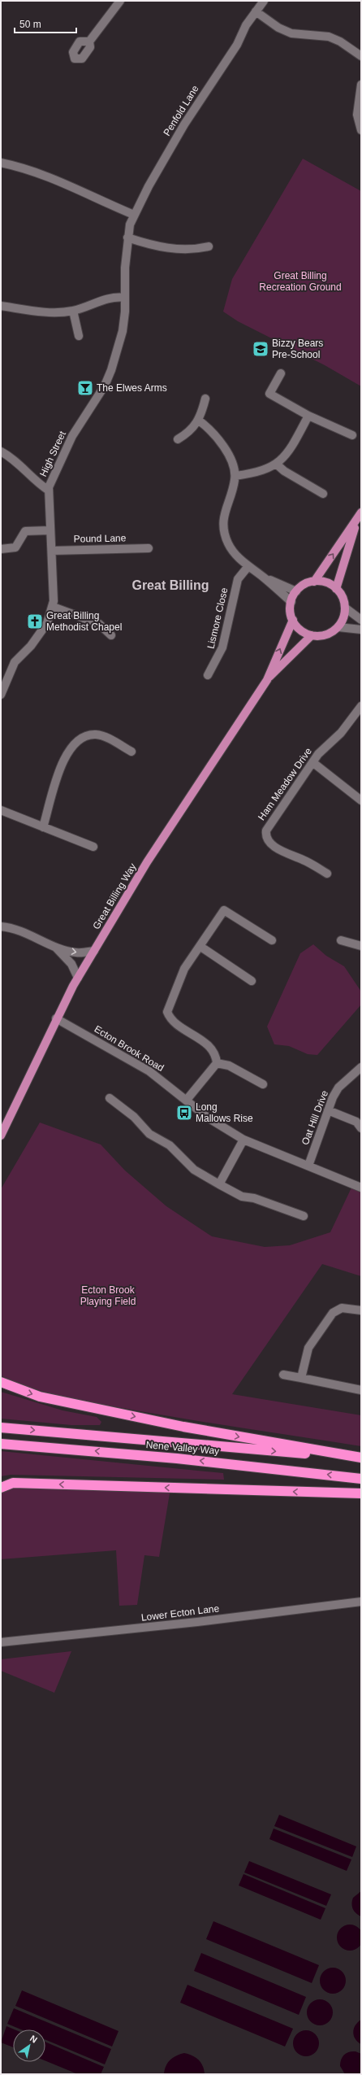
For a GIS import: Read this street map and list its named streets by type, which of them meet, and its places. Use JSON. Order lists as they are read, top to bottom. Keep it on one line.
{"streets":{"highway":["Nene Valley Way"],"main road":["Great Billing Way"],"street":["Penfold Lane","High Street","Pound Lane","Lismore Close","Ham Meadow Drive","Ecton Brook Road","Oat Hill Drive","Lower Ecton Lane"]},"crossings":[["Penfold Lane","High Street"],["High Street","Pound Lane"],["Great Billing Way","Ecton Brook Road"],["Ecton Brook Road","Oat Hill Drive"]],"districts":["Great Billing"],"parks":["Great Billing Recreation Ground","Ecton Brook Playing Field"],"places":{"school or university":["Bizzy Bears Pre-School"],"bar":["The Elwes Arms"],"church":["Great Billing Methodist Chapel"],"bus stop":["Long Mallows Rise"]},"scale_bar":"50 m","north":"top right"}
